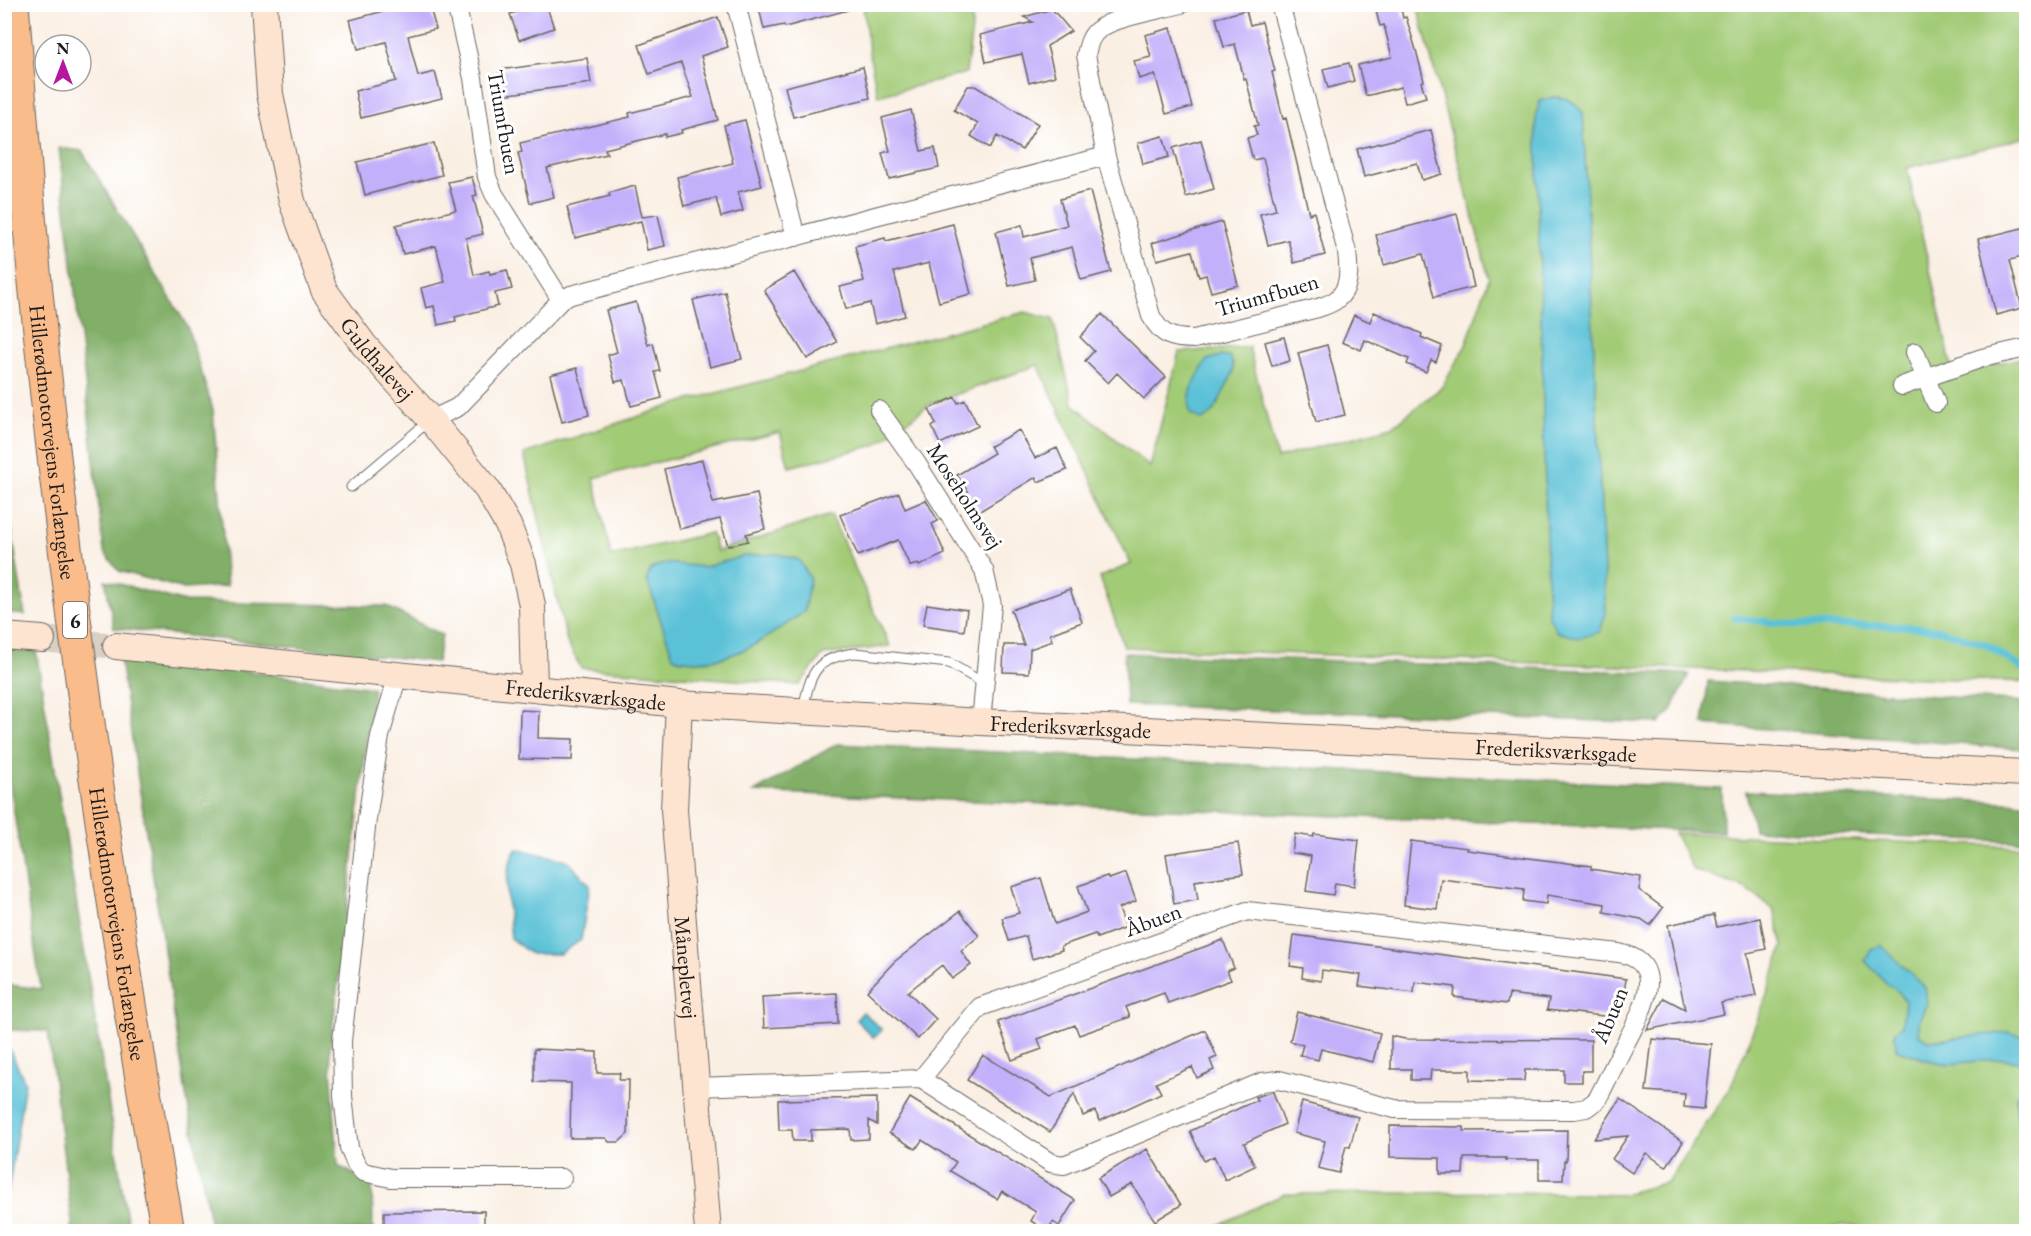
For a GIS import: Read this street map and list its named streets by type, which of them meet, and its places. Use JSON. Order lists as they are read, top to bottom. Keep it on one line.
{"streets":{"highway":["Hillerødmotorvejens Forlængelse","6"],"street":["Triumfbuen","Guldhalevej","Moseholmsvej","Frederiksværksgade","Åbuen","Månepletvej"]},"crossings":[["Guldhalevej","Frederiksværksgade"],["Moseholmsvej","Frederiksværksgade"],["Frederiksværksgade","Månepletvej"]],"north":"top"}
